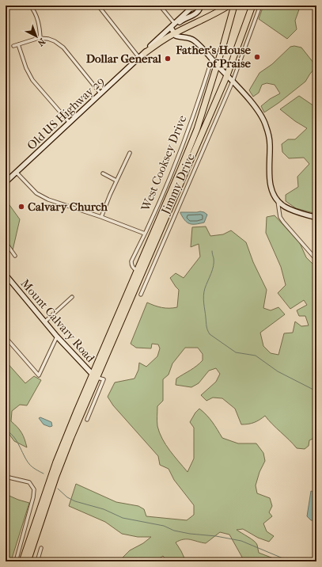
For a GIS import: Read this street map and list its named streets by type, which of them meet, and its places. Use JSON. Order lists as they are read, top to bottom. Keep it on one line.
{"streets":{"street":["Old US Highway 29","West Cooksey Drive","Jimmy Drive","Mount Calvary Road"]},"places":["Father's House of Praise","Dollar General","Calvary Church"],"north":"bottom right"}
